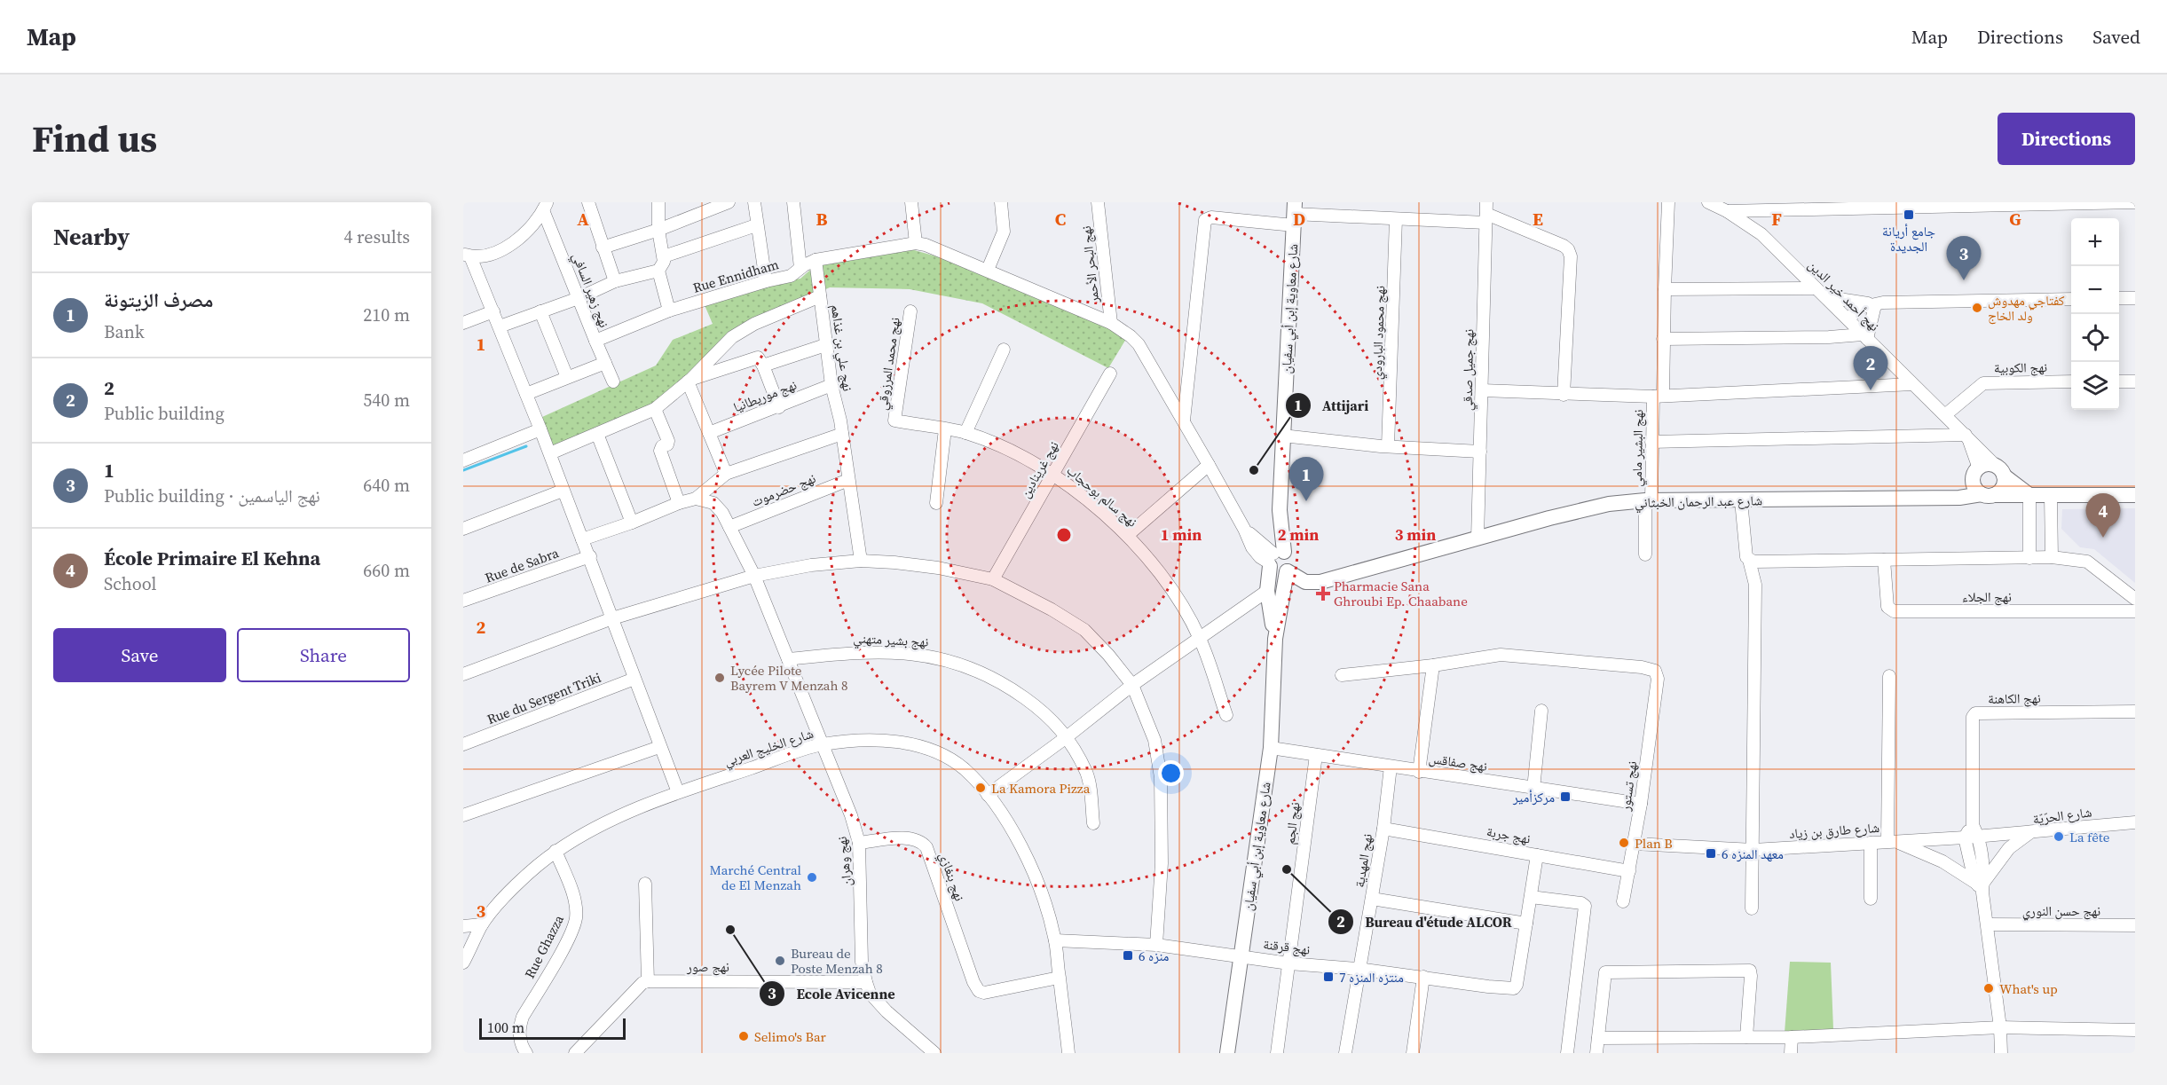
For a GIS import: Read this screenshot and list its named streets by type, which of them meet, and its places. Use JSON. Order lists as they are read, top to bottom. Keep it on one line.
{"streets":{"main road":["شارع معاوية إبن أبي سفيان","شارع عبد الرحمان الخبثاني"],"street":["نهج البحر الأحمر","Rue Ennidham","نهج زهير السافي","نهج أحمد خير الدين","نهج محمود البارودي","نهج علي بن غذاهم","نهج محمد المرزوقي","نهج الكوبية","نهج جميل صدقي","نهج موريطانيا","نهج البشير مامي","نهج غرينادين","نهج حضرموت","نهج سالم بوحجاب","Rue de Sabra","نهج الجلاء","نهج بشير متهني","Rue du Sergent Triki","نهج الكاهنة","شارع الخليج العربي","نهج صفاقس","نهج تستور","شارع الحرّيّة","نهج الجم","شارع طارق بن زياد","نهج جربة","نهج المهدية","نهج وهران","نهج بنغازي","نهج حسن النوري","Rue Ghazza","نهج قرقنة","نهج صور"]},"crossings":[["Rue Ennidham","نهج زهير السافي"],["نهج أحمد خير الدين","نهج الكوبية"],["نهج أحمد خير الدين","شارع عبد الرحمان الخبثاني"],["شارع معاوية إبن أبي سفيان","نهج صفاقس"],["شارع معاوية إبن أبي سفيان","نهج قرقنة"],["نهج علي بن غذاهم","نهج موريطانيا"],["نهج علي بن غذاهم","نهج حضرموت"],["نهج محمد المرزوقي","نهج سالم بوحجاب"],["نهج جميل صدقي","شارع عبد الرحمان الخبثاني"],["نهج البشير مامي","شارع عبد الرحمان الخبثاني"],["نهج غرينادين","نهج سالم بوحجاب"],["نهج حضرموت","نهج وهران"],["نهج بشير متهني","نهج وهران"],["نهج الكاهنة","شارع طارق بن زياد"],["شارع الخليج العربي","نهج وهران"],["شارع الخليج العربي","نهج بنغازي"],["شارع الخليج العربي","Rue Ghazza"],["شارع الخليج العربي","نهج قرقنة"],["نهج صفاقس","نهج تستور"],["نهج صفاقس","نهج الجم"],["نهج صفاقس","نهج المهدية"],["نهج تستور","شارع طارق بن زياد"],["نهج تستور","نهج جربة"],["شارع الحرّيّة","شارع طارق بن زياد"],["نهج الجم","نهج قرقنة"],["نهج جربة","نهج المهدية"],["نهج المهدية","نهج قرقنة"],["نهج وهران","نهج بنغازي"],["نهج وهران","نهج صور"]],"places":{"transit":["جامع أريانة الجديدة","مركزأمير","معهد المنزه 6","منزه 6","منتزه المنزه 7"],"other":["كفتاجي مهدوش ولد الخاج","Attijari","Lycée Pilote Bayrem V Menzah 8","La Kamora Pizza","La fête","Plan B","Bureau d'étude ALCOR","Marché Central de El Menzah","Ecole Avicenne","Bureau de Poste Menzah 8","What's up","Selimo's Bar"],"health":["Pharmacie Sana Ghroubi Ep. Chaabane"]},"scale_bar":"100 m","page":{"header":"Map","nav":["Map","Directions","Saved"],"title":"Find us","buttons":["Directions",["Save","Share"]],"heading":["Nearby","4 results"],"map_buttons":["+","−"],"pins":["3","2","1","4"],"list":[{"mark":"1","name":"مصرف الزيتونة","note":"Bank","value":"210 m"},{"mark":"2","name":"2","note":"Public building","value":"540 m"},{"mark":"3","name":"1","note":"Public building · نهج الياسمين","value":"640 m"},{"mark":"4","name":"École Primaire El Kehna","note":"School","value":"660 m"}],"scale":"100 m"},"grid":{"columns":["A","B","C","D","E","F","G"],"rows":["1","2","3"]},"rings":["1 min","2 min","3 min"]}
